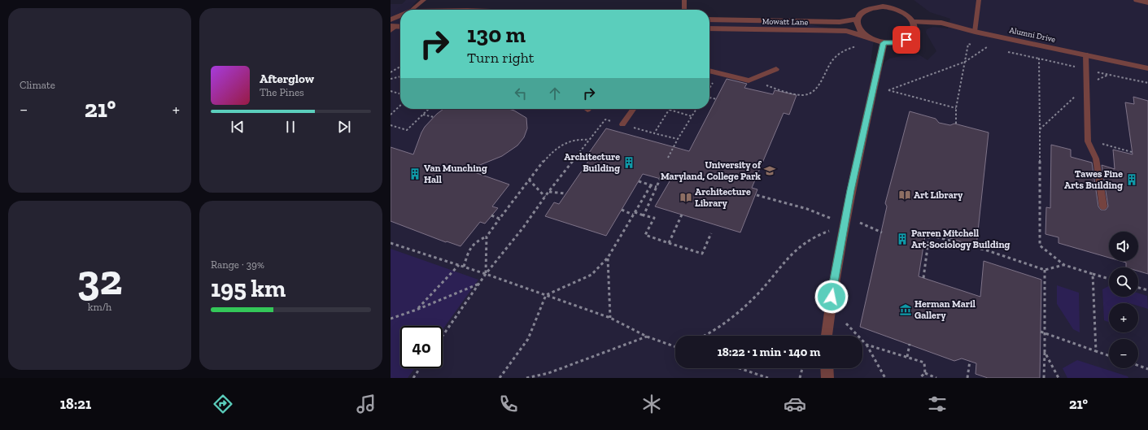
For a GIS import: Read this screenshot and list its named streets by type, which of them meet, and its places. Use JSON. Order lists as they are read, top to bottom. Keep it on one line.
{"streets":{"street":["Mowatt Lane","Alumni Drive"]},"crossings":[["Mowatt Lane","Alumni Drive"]],"places":{"building":["Architecture Building","Van Munching Hall","Tawes Fine Arts Building","Parren Mitchell Art-Sociology Building"],"school or university":["University of Maryland, College Park"],"library":["Art Library","Architecture Library"],"museum":["Herman Maril Gallery"]},"page":{"tile":["Climate",["32","km/h"],["Range · 39%","195 km"]],"turn":["130 m","Turn right"],"song":["Afterglow","The Pines"],"heat":["−","21°","+"],"map_buttons":["+","−"],"limit":"40","trip":"18:22 · 1 min · 140 m","tabs":["18:21","21°"]}}
